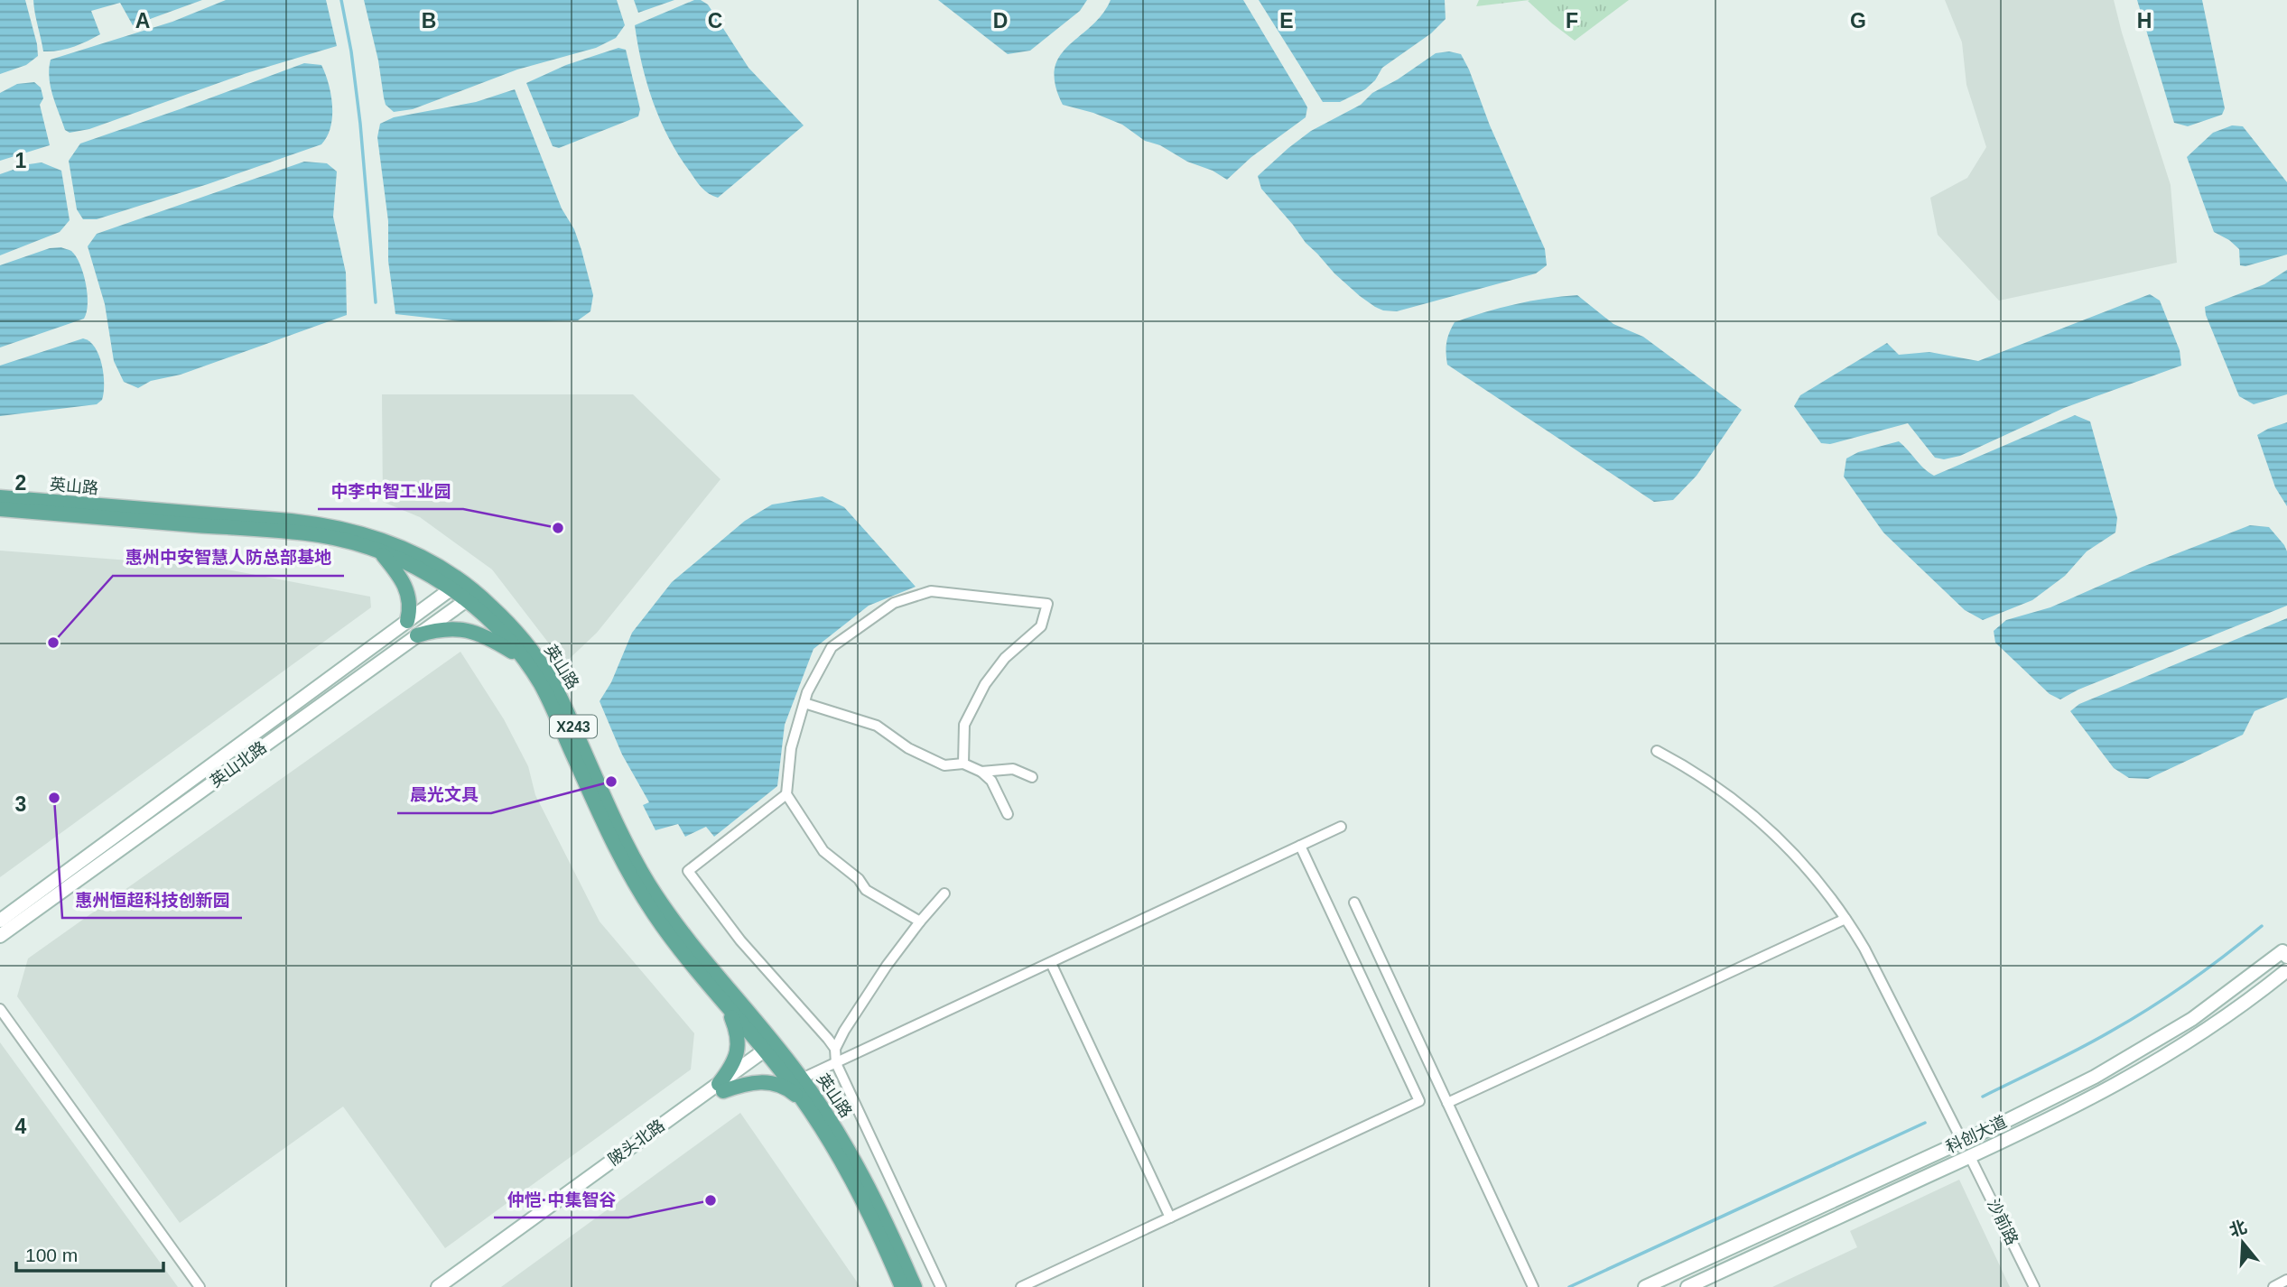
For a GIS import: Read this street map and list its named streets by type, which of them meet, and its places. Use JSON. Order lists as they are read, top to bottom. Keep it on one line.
{"streets":{"main road":["英山路","X243","英山北路","科创大道","陂头北路"],"street":["沙前路"]},"crossings":[["英山路","英山北路"],["英山路","陂头北路"],["科创大道","沙前路"]],"places":["中李中智工业园","惠州中安智慧人防总部基地","晨光文具","惠州恒超科技创新园","仲恺·中集智谷"],"scale_bar":"100 m","north":"top","grid":{"columns":["A","B","C","D","E","F","G","H"],"rows":["1","2","3","4"]}}
